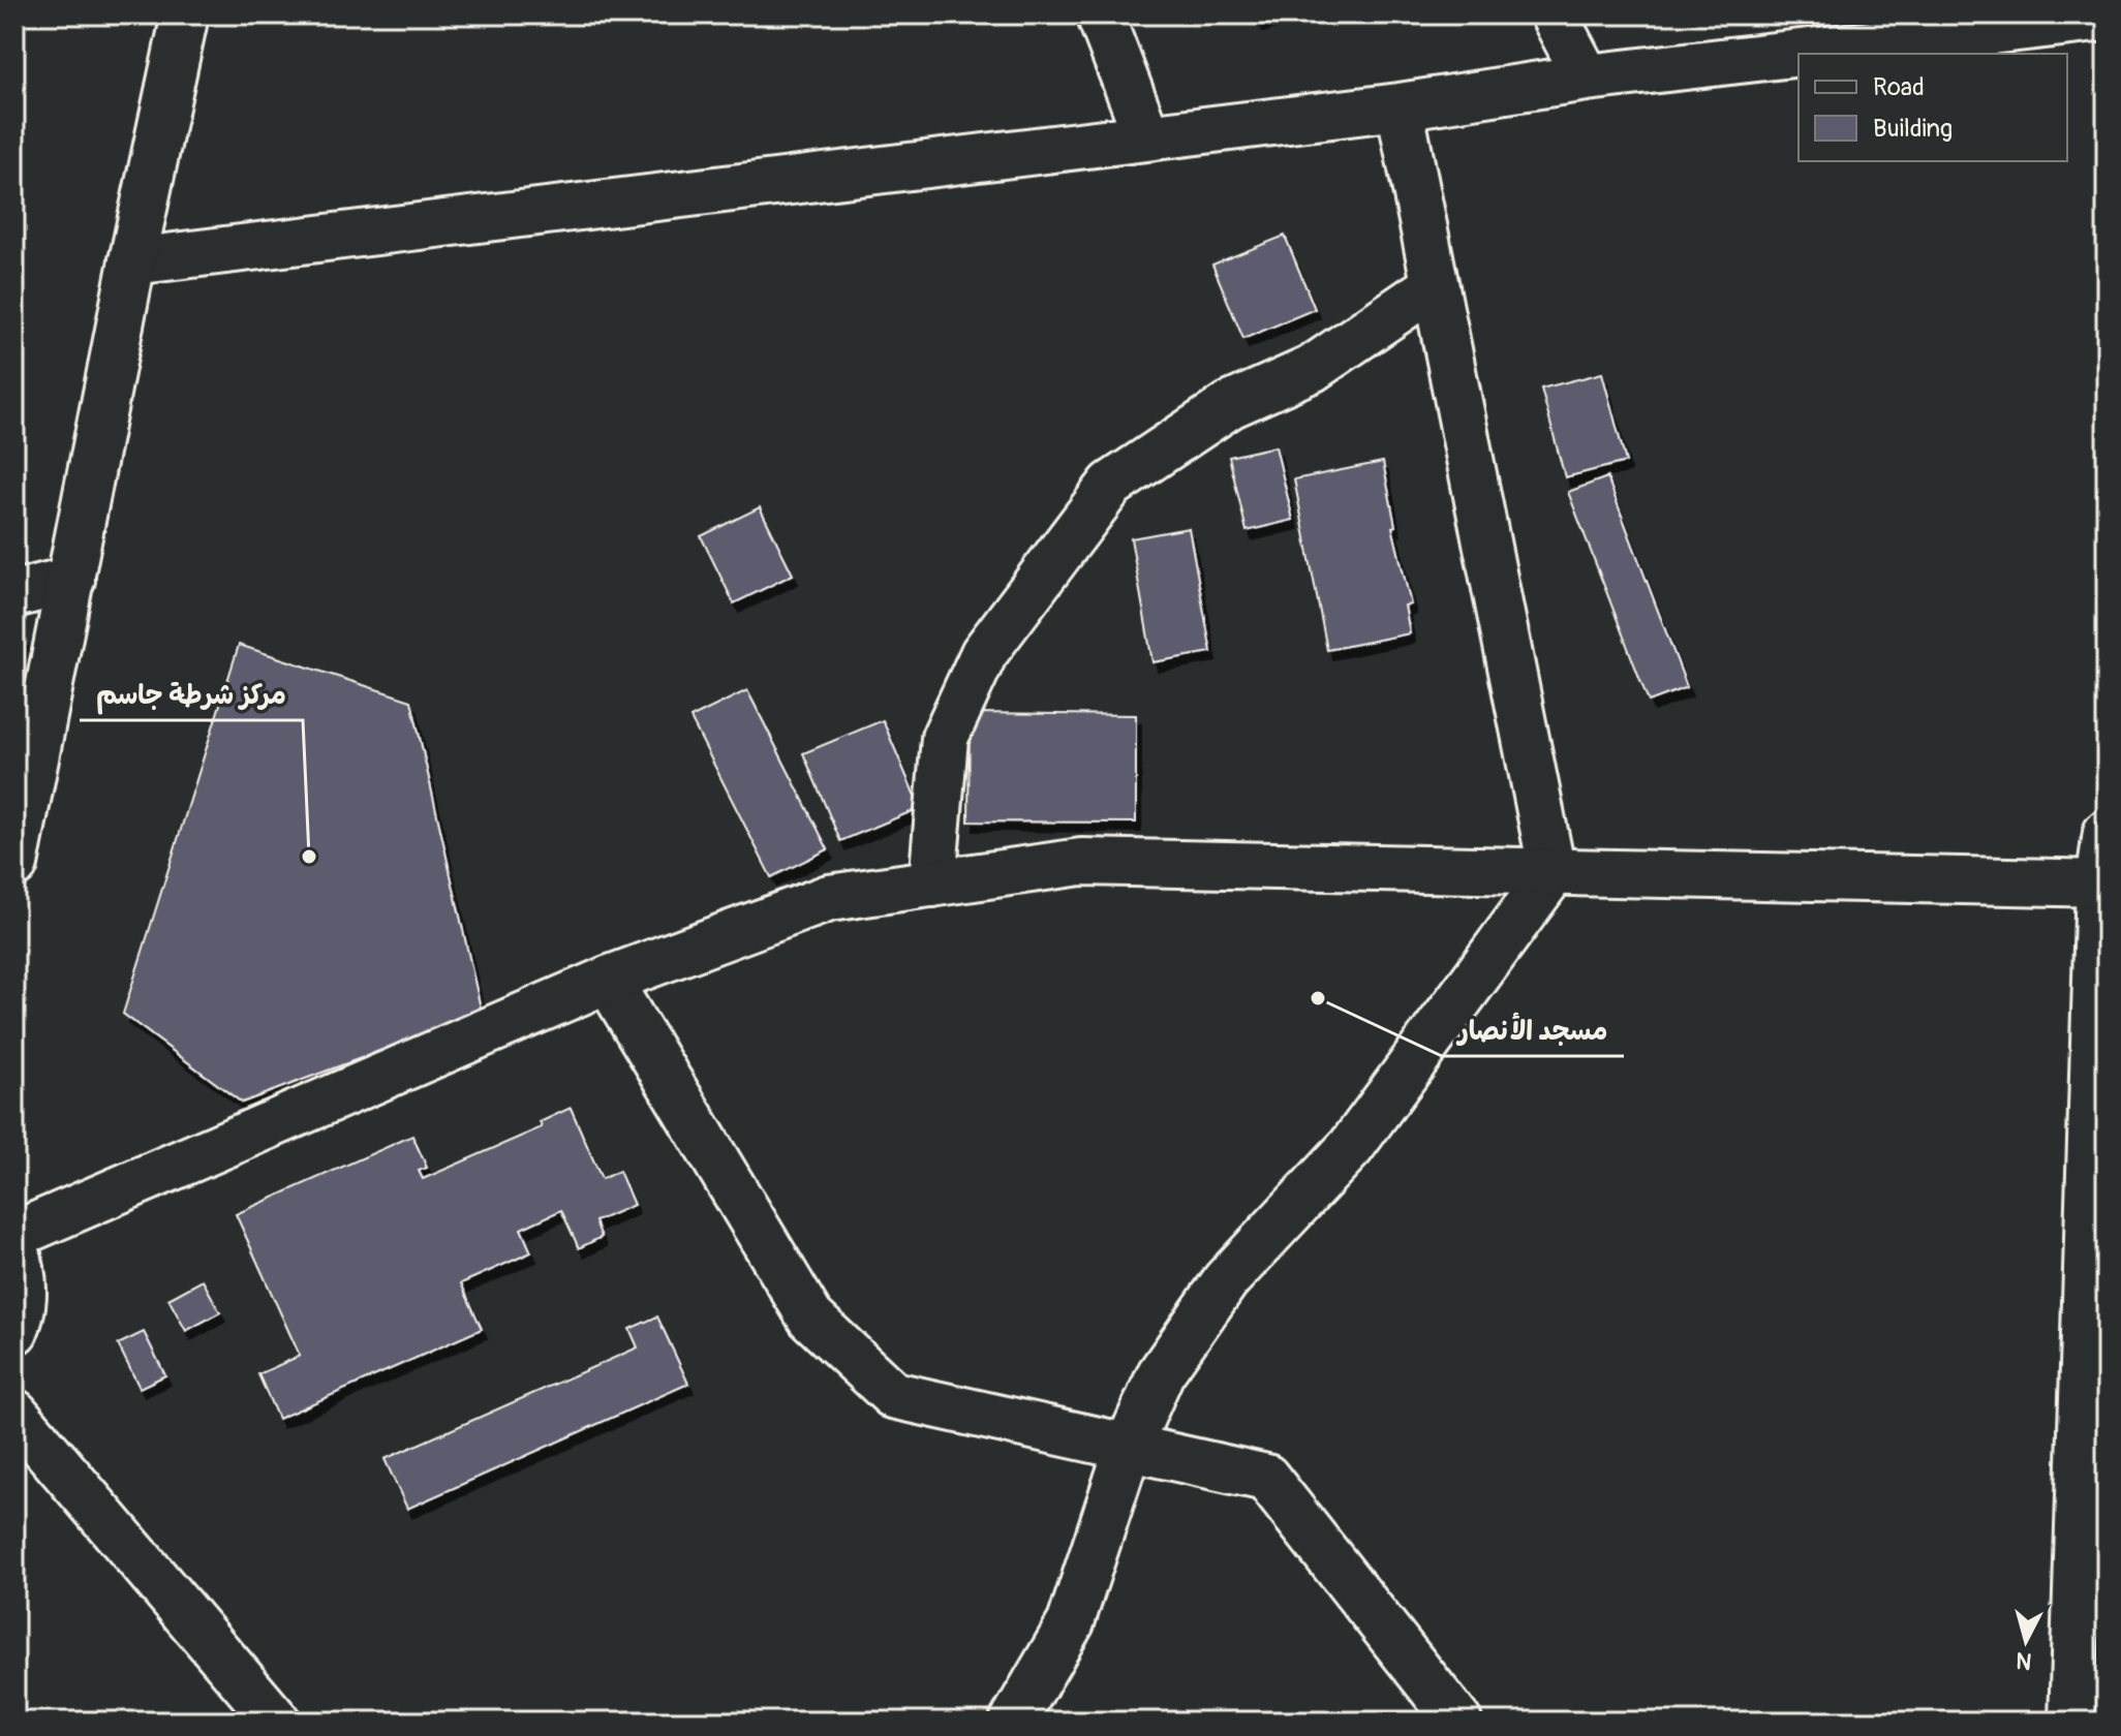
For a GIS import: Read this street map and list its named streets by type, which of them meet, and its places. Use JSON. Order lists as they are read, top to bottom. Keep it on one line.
{"places":["مركز شرطة جاسم","مسجد الأنصار"],"legend":["Road","Building"],"north":"bottom"}
